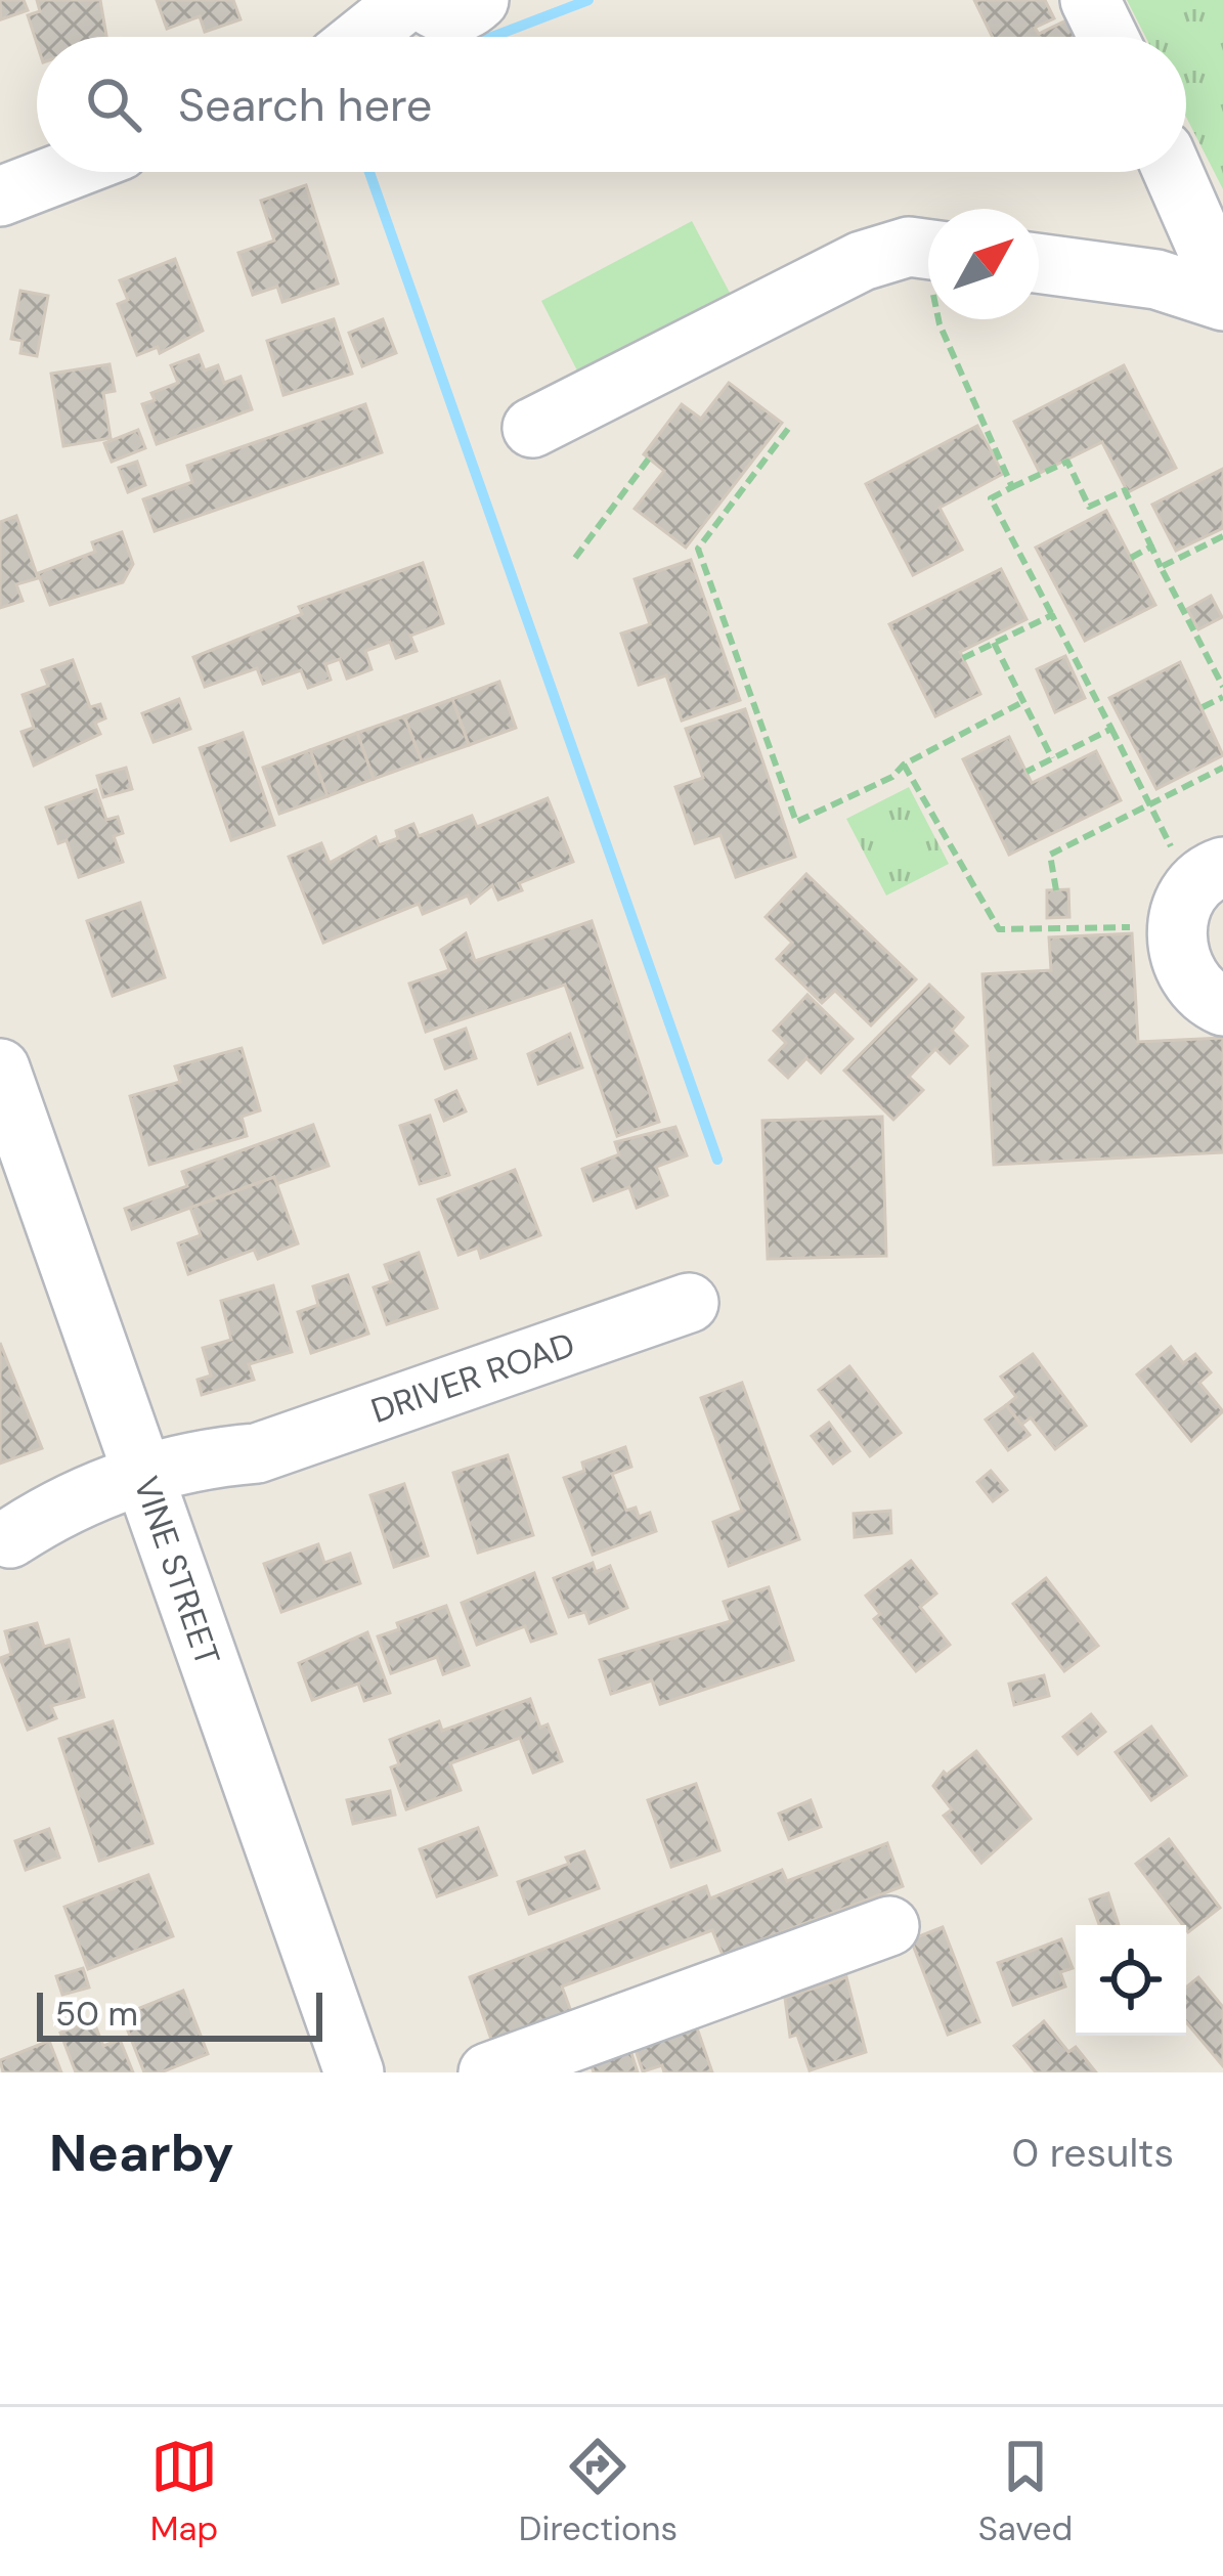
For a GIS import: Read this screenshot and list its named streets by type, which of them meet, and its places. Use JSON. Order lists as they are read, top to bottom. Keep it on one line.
{"streets":{"street":["DRIVER ROAD","VINE STREET"]},"crossings":[["DRIVER ROAD","VINE STREET"]],"scale_bar":"50 m","north":"top right","page":{"search":"Search here","scale":"50 m","heading":["Nearby","0 results"],"nav":["Map","Directions","Saved"]}}
